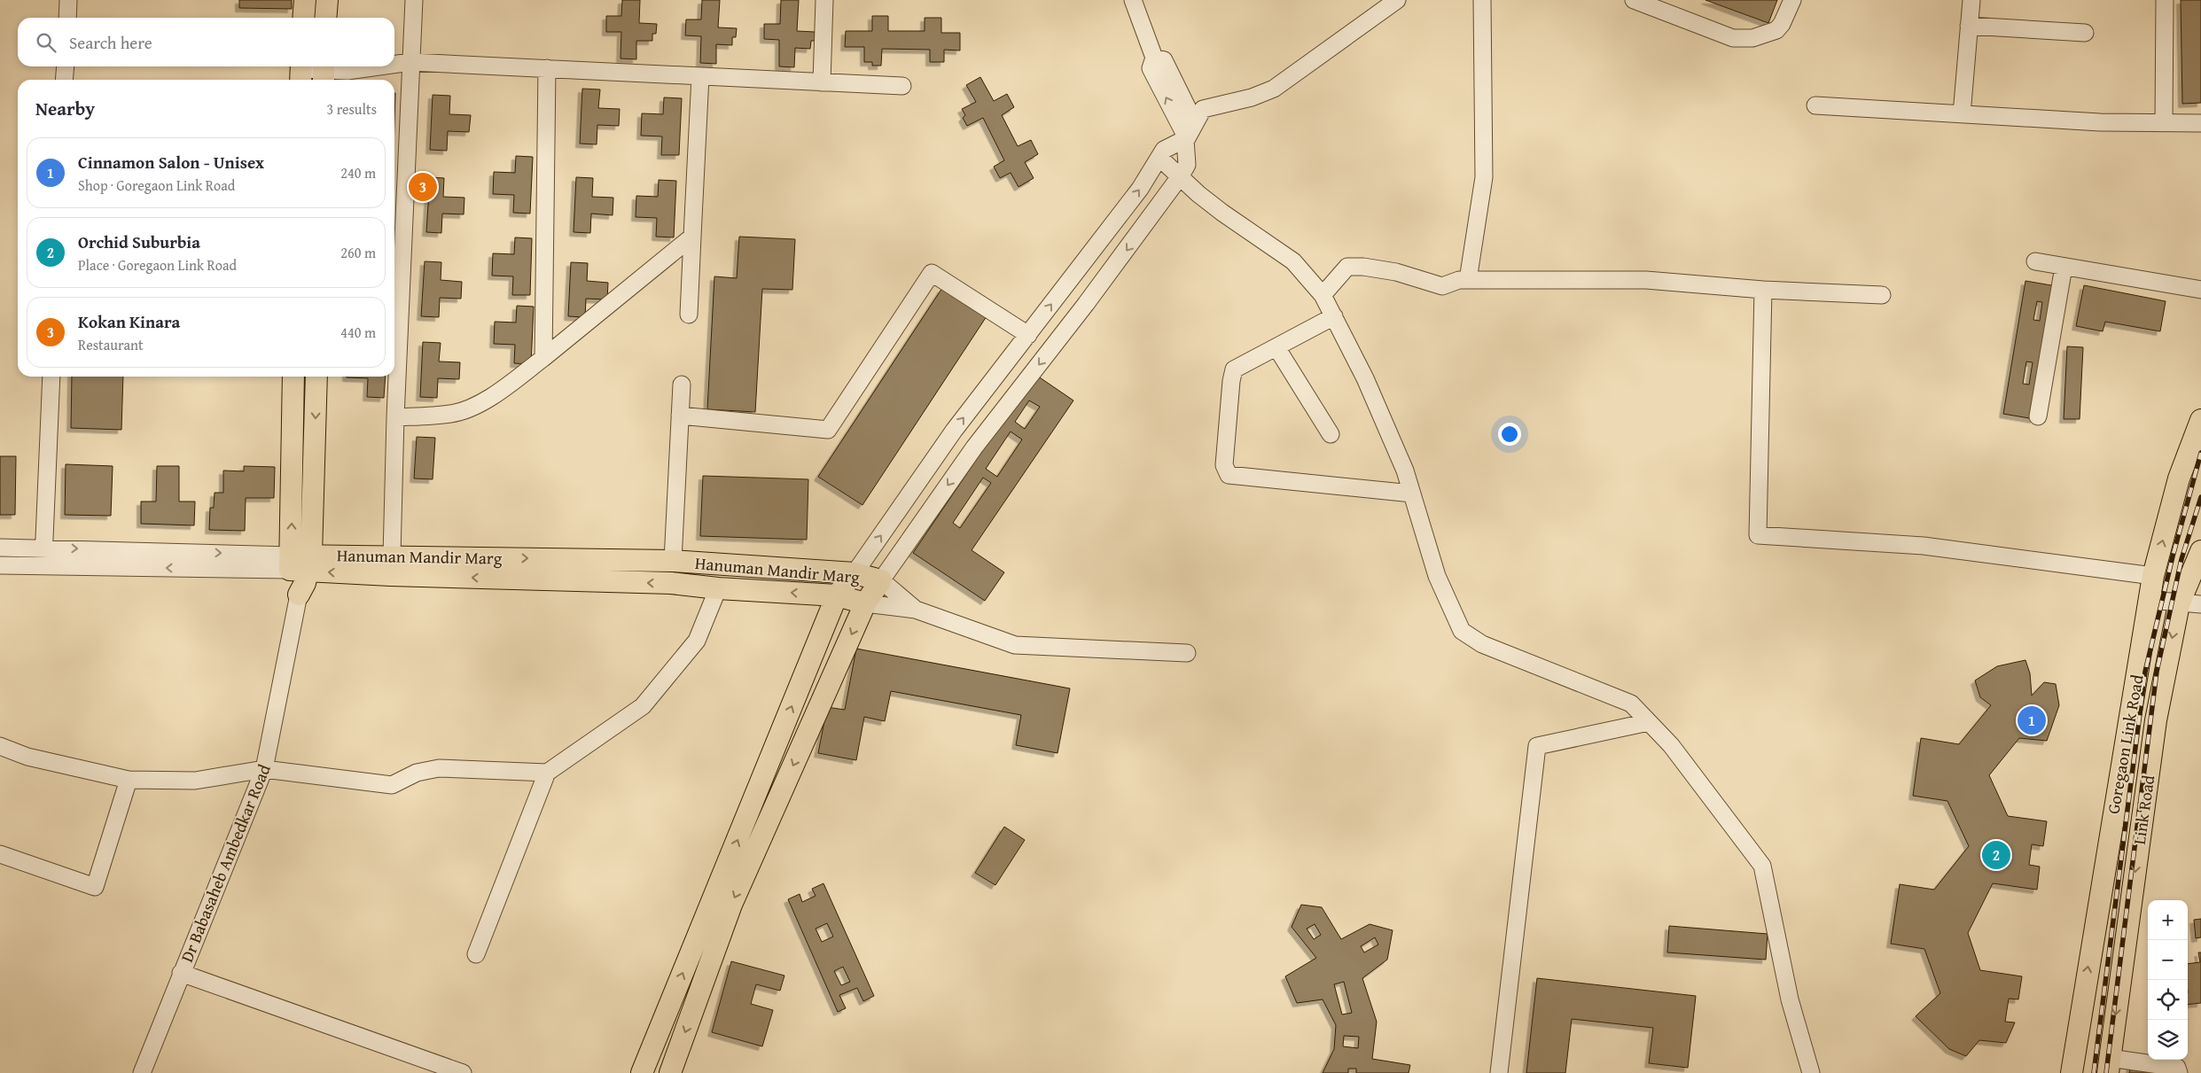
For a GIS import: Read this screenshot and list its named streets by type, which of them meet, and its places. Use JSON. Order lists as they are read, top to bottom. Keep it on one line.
{"streets":{"main road":["Hanuman Mandir Marg","Goregaon Link Road","Link Road","Dr Babasaheb Ambedkar Road"]},"crossings":[["Hanuman Mandir Marg","Dr Babasaheb Ambedkar Road"]],"one_way":["Goregaon Link Road","Link Road"],"page":{"search":"Search here","heading":["Nearby","3 results"],"list":[{"mark":"1","name":"Cinnamon Salon - Unisex","note":"Shop · Goregaon Link Road","value":"240 m"},{"mark":"2","name":"Orchid Suburbia","note":"Place · Goregaon Link Road","value":"260 m"},{"mark":"3","name":"Kokan Kinara","note":"Restaurant","value":"440 m"}],"pins":["3","1","2"],"map_buttons":["+","−"]}}
